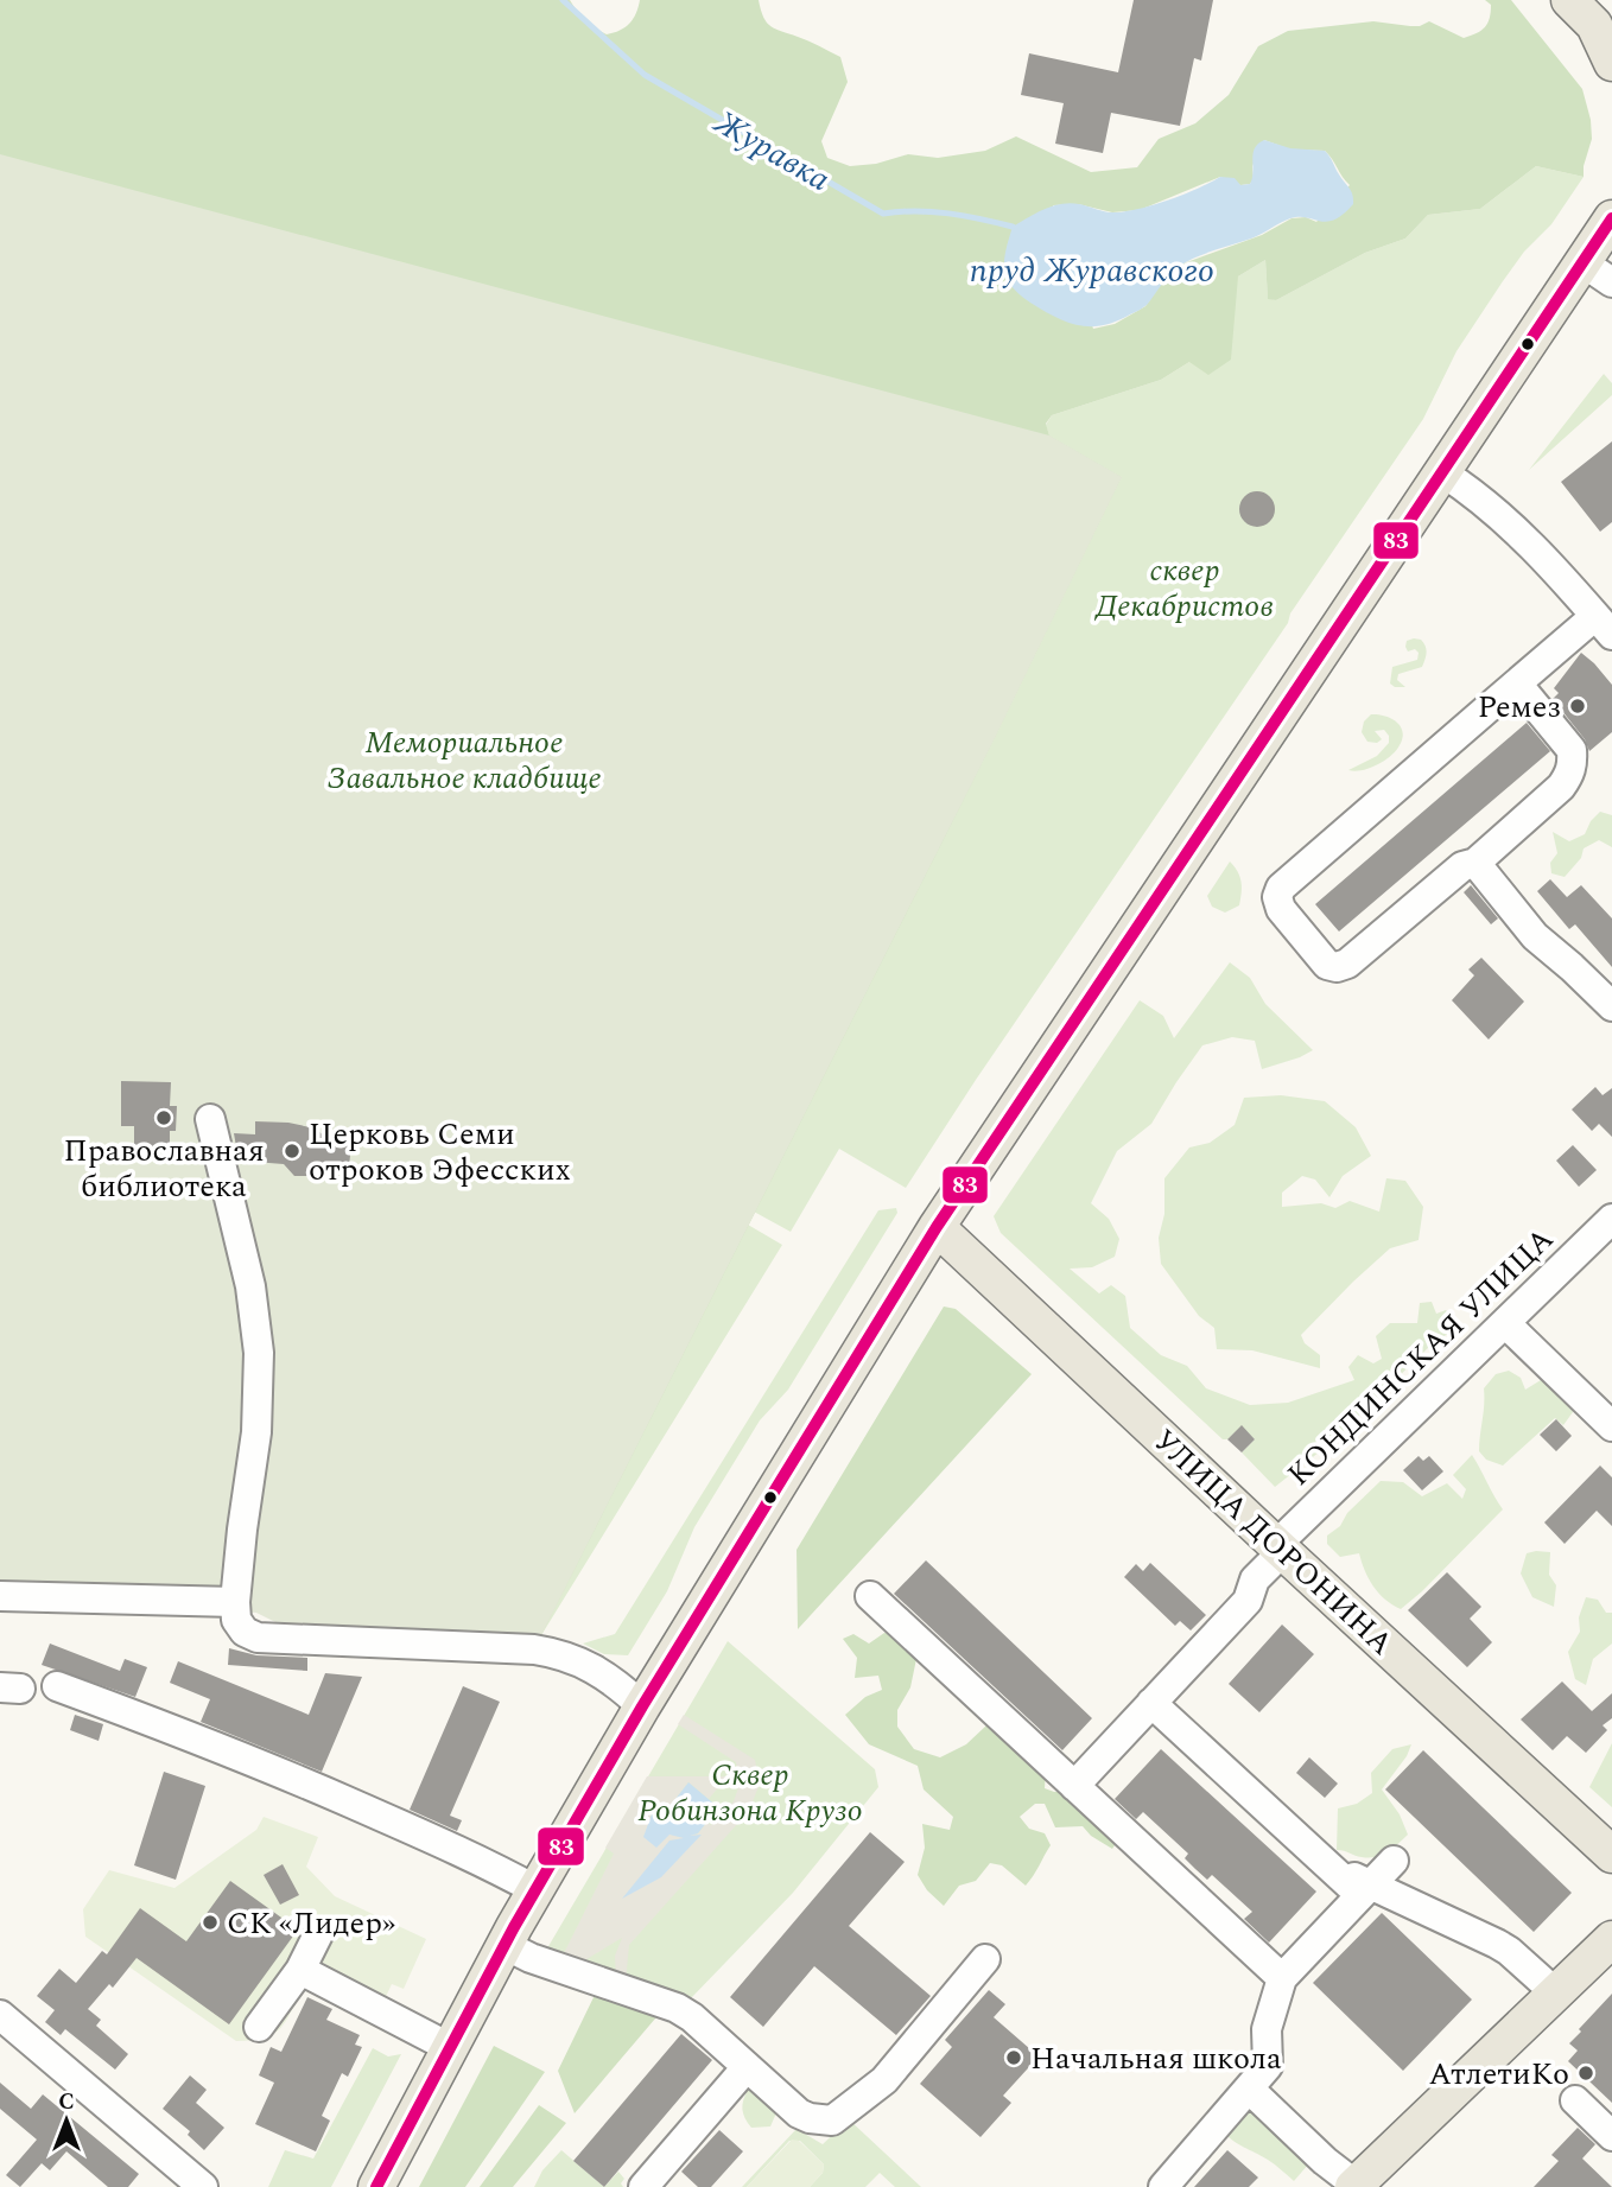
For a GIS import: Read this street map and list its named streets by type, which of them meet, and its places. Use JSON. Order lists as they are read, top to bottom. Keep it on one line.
{"streets":{"main road":["УЛИЦА ДОРОНИНА"],"street":["КОНДИНСКАЯ УЛИЦА"]},"crossings":[["КОНДИНСКАЯ УЛИЦА","УЛИЦА ДОРОНИНА"]],"water":["Журавка","пруд Журавского"],"parks":["сквер Декабристов","Мемориальное Завальное кладбище","Сквер Робинзона Крузо"],"places":["Ремез","Православная библиотека","Церковь Семи отроков Эфесских","СК «Лидер»","Начальная школа","АтлетиКо"],"lines":["transit line 83"],"north":"top"}
